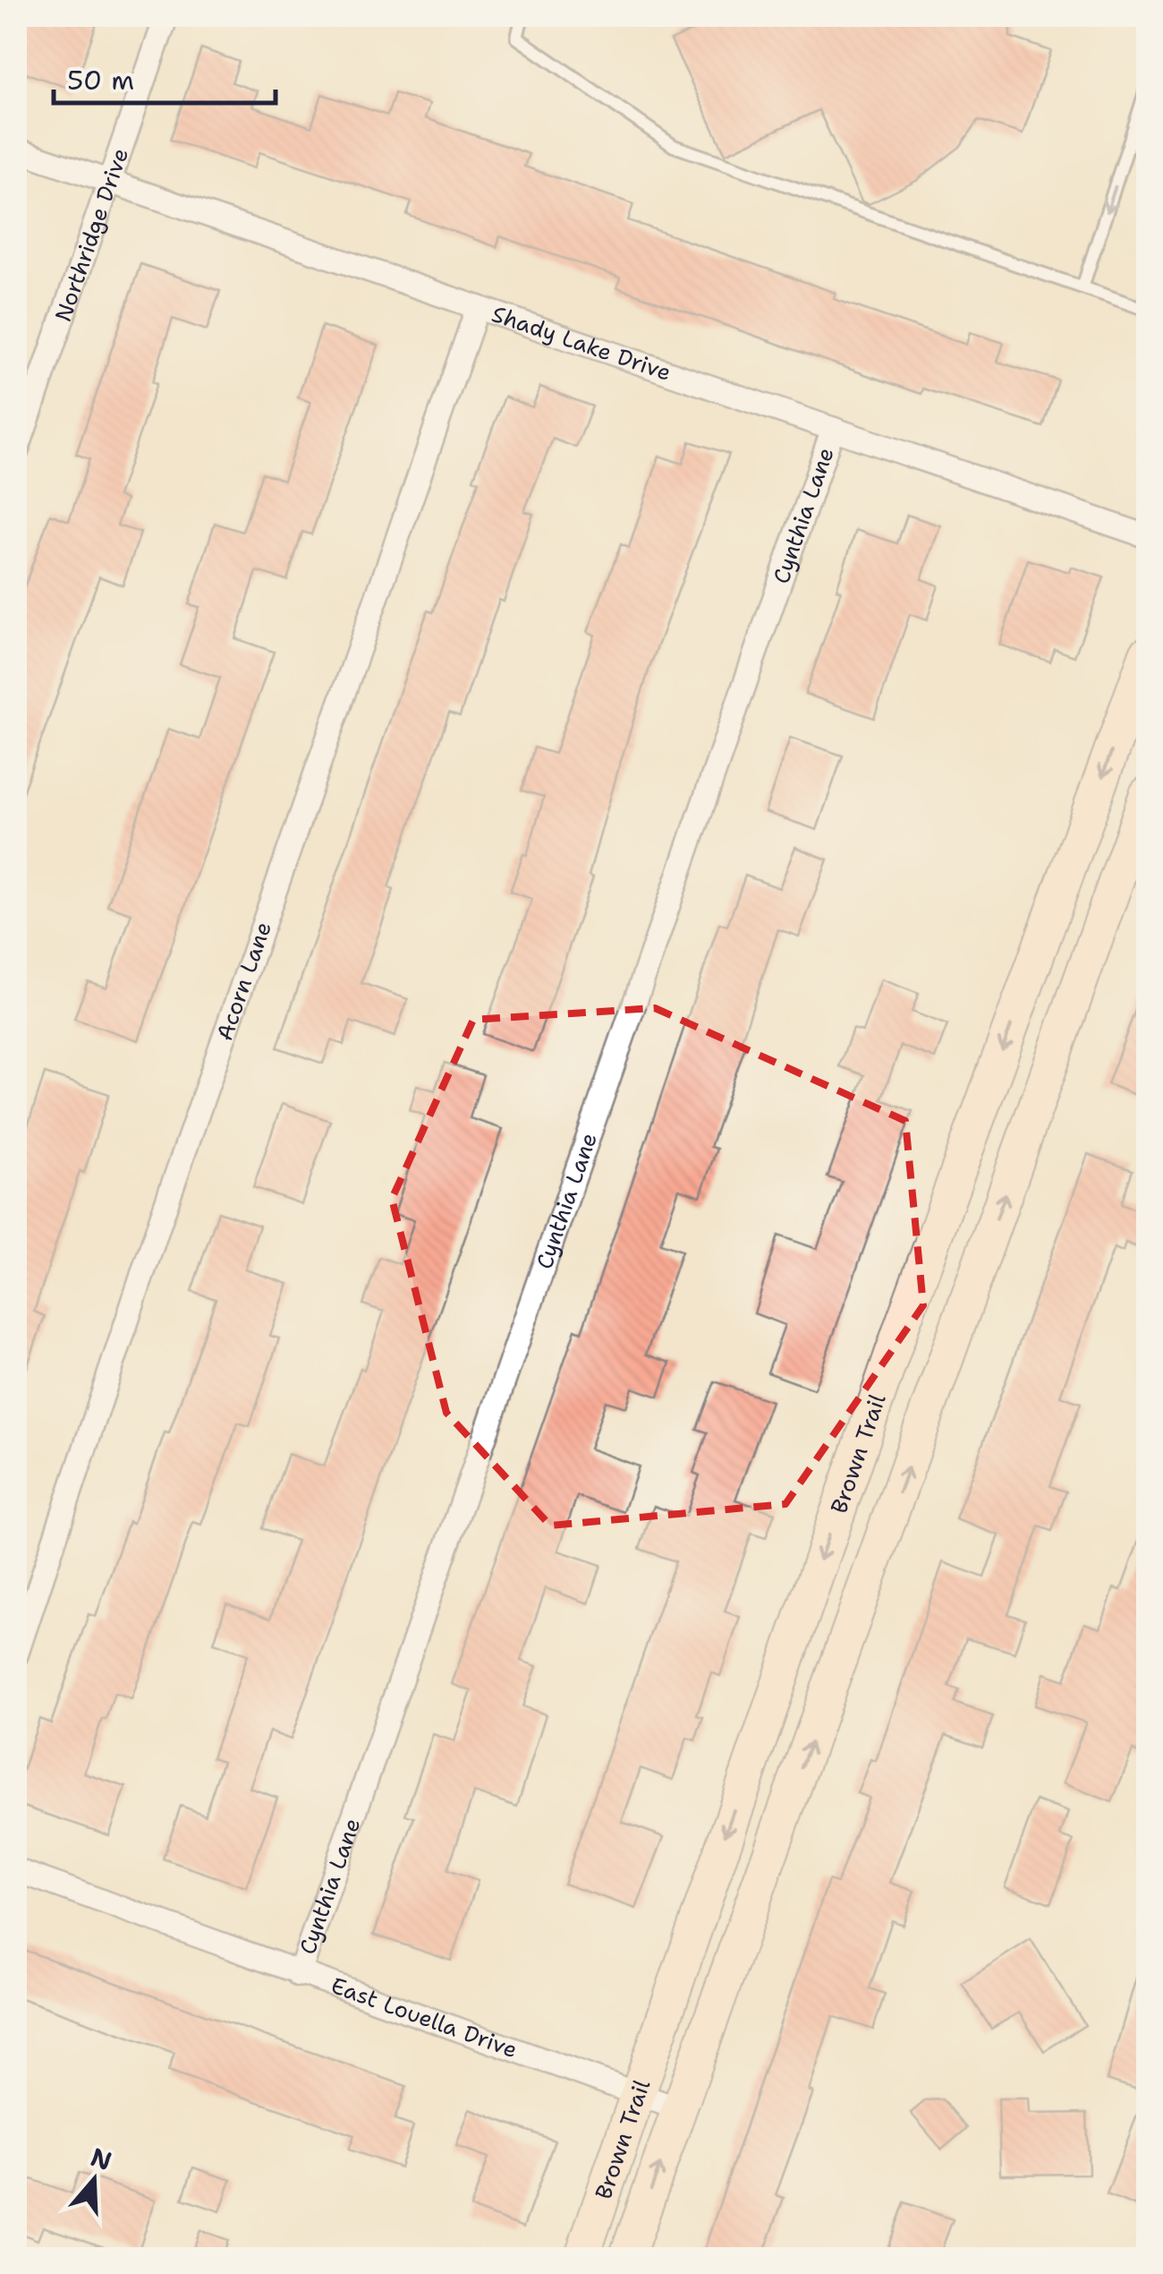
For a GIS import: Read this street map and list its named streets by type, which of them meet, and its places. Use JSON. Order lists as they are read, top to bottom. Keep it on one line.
{"streets":{"street":["Northridge Drive","Shady Lake Drive","Cynthia Lane","Acorn Lane","Brown Trail","East Louella Drive"]},"crossings":[["Northridge Drive","Shady Lake Drive"],["Shady Lake Drive","Cynthia Lane"],["Shady Lake Drive","Acorn Lane"],["Cynthia Lane","East Louella Drive"],["Brown Trail","East Louella Drive"]],"scale_bar":"50 m","north":"top"}
